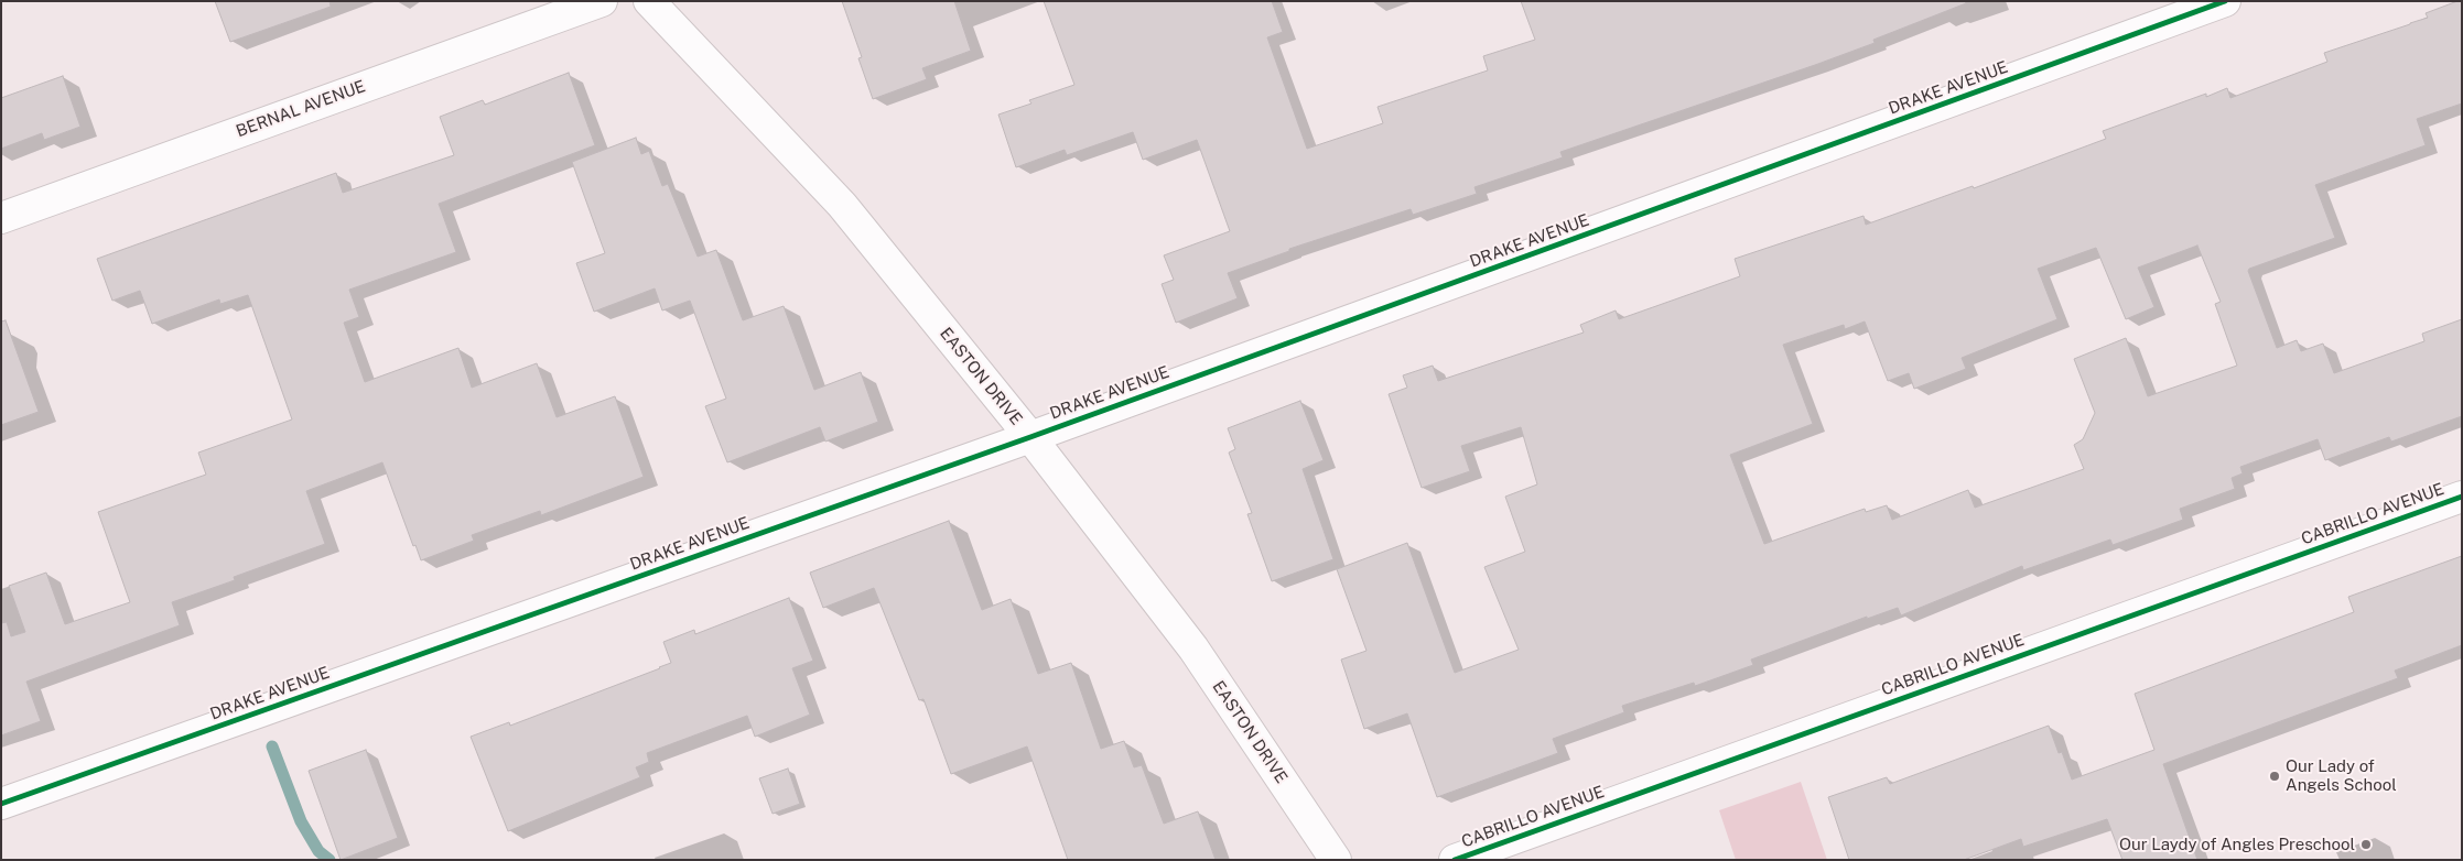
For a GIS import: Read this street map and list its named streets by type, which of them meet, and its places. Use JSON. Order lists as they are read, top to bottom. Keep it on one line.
{"streets":{"street":["DRAKE AVENUE","BERNAL AVENUE","EASTON DRIVE","CABRILLO AVENUE"]},"crossings":[["DRAKE AVENUE","EASTON DRIVE"]],"places":["Our Lady of Angels School","Our Laydy of Angles Preschool"]}
